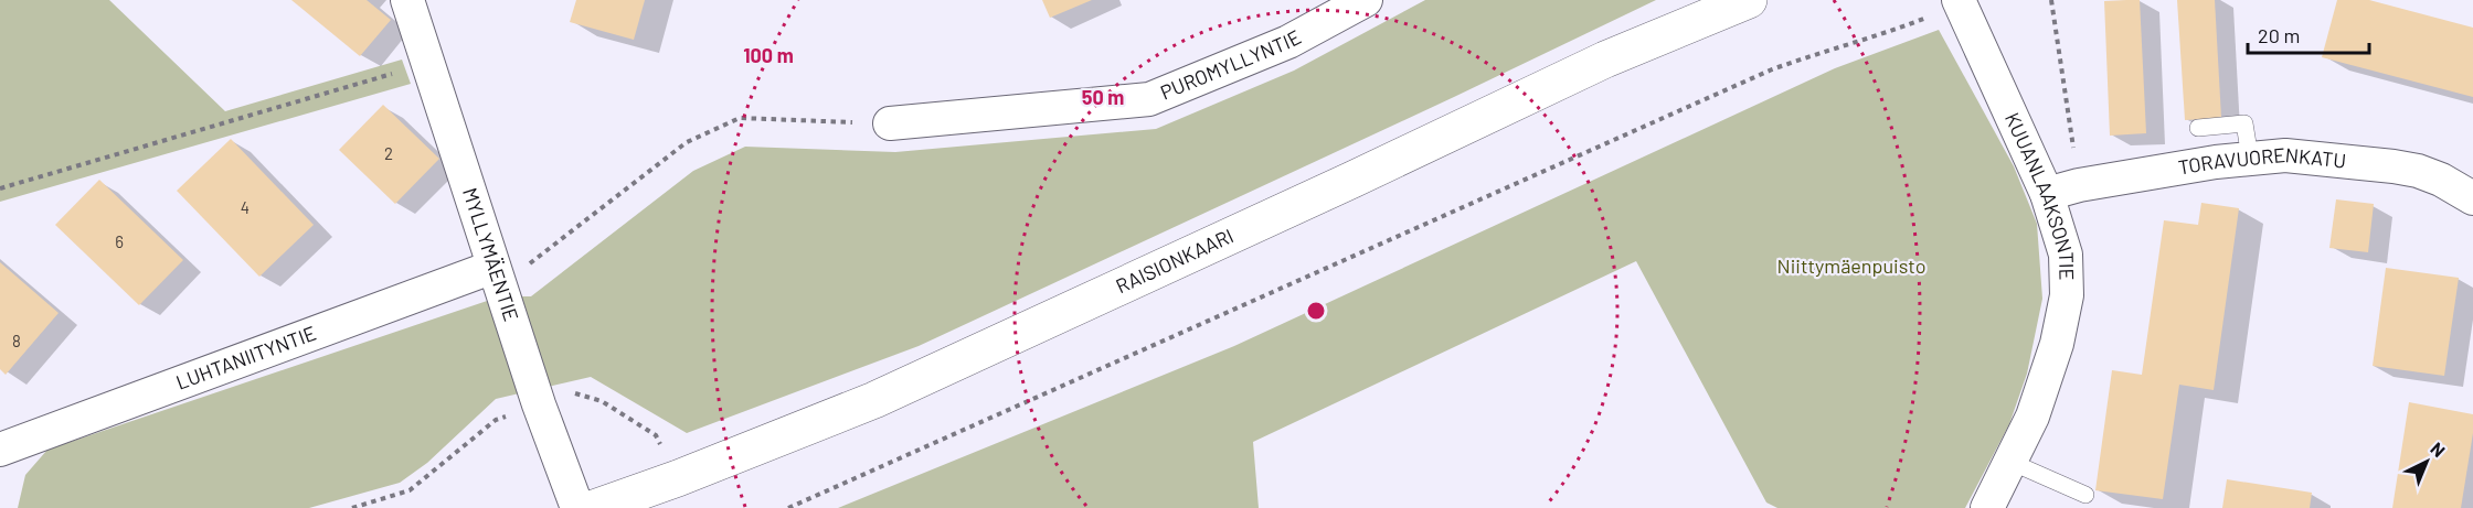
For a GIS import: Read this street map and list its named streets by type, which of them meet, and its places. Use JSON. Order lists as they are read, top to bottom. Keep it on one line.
{"streets":{"main road":["RAISIONKAARI"],"street":["PUROMYLLYNTIE","TORAVUORENKATU","KUUANLAAKSONTIE","MYLLYMÄENTIE","LUHTANIITYNTIE"]},"crossings":[["TORAVUORENKATU","KUUANLAAKSONTIE"],["MYLLYMÄENTIE","LUHTANIITYNTIE"]],"parks":["Niittymäenpuisto"],"house_numbers":["2","4","6","8"],"scale_bar":"20 m","north":"top right","rings":["100 m","50 m"]}
